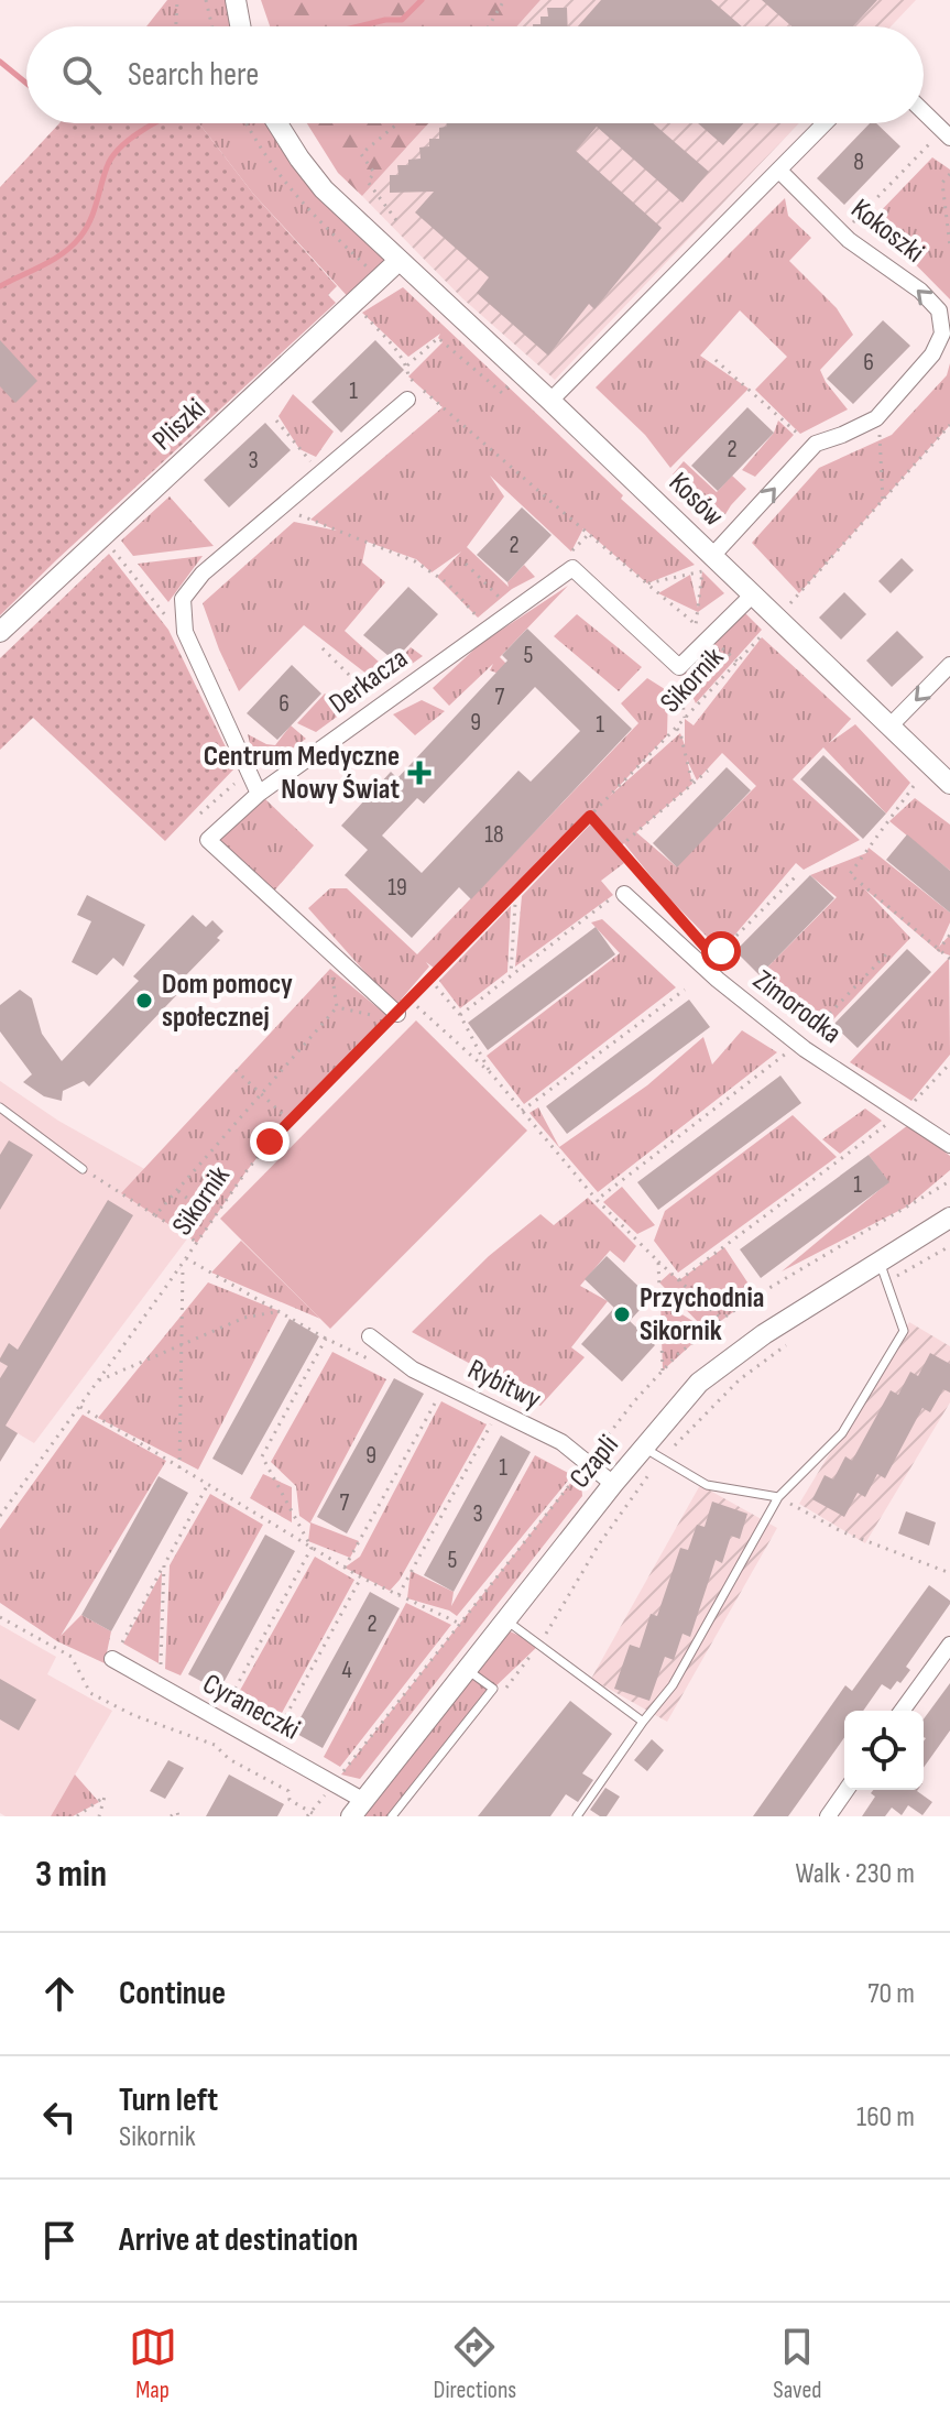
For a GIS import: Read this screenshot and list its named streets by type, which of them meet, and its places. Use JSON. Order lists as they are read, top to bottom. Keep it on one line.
{"streets":{"street":["Kokoszki","Pliszki","Kosów","Derkacza","Zimorodka","Rybitwy","Czapli","Cyraneczki"],"path":["Sikornik"]},"crossings":[["Kokoszki","Kosów"],["Pliszki","Kosów"],["Kosów","Derkacza"],["Sikornik","Derkacza"],["Rybitwy","Czapli"],["Czapli","Cyraneczki"]],"places":{"health":["Centrum Medyczne Nowy Świat"],"other":["Dom pomocy społecznej","Przychodnia Sikornik"]},"house_numbers":["8","6","1","2","3","2","5","7","6","9","1","18","19","1","9","1","7","3","5","2","4"],"page":{"search":"Search here","heading":["3 min","Walk · 230 m"],"list":[["Continue","70 m"],["Turn left","Sikornik","160 m"],"Arrive at destination"],"nav":["Map","Directions","Saved"]}}
